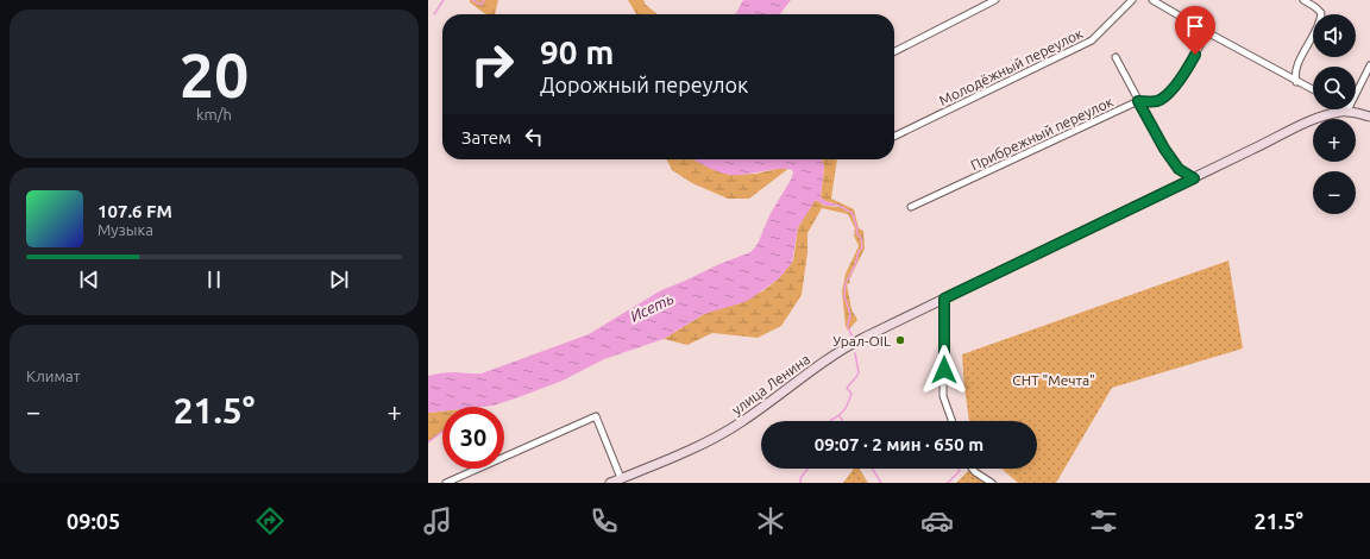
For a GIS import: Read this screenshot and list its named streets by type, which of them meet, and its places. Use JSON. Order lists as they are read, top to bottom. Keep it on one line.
{"streets":{"main road":["улица Ленина"],"street":["Молодёжный переулок","Прибрежный переулок"]},"water":["Исеть"],"parks":["СНТ \"Мечта\""],"places":["Урал-OIL"],"page":{"tile":[["20","km/h"],"Климат"],"map_buttons":["+","−"],"turn":["90 m","Дорожный переулок"],"then":"Затем","song":["107.6 FM","Музыка"],"heat":["−","21.5°","+"],"limit":"30","trip":"09:07 · 2 мин · 650 m","tabs":["09:05","21.5°"]}}
